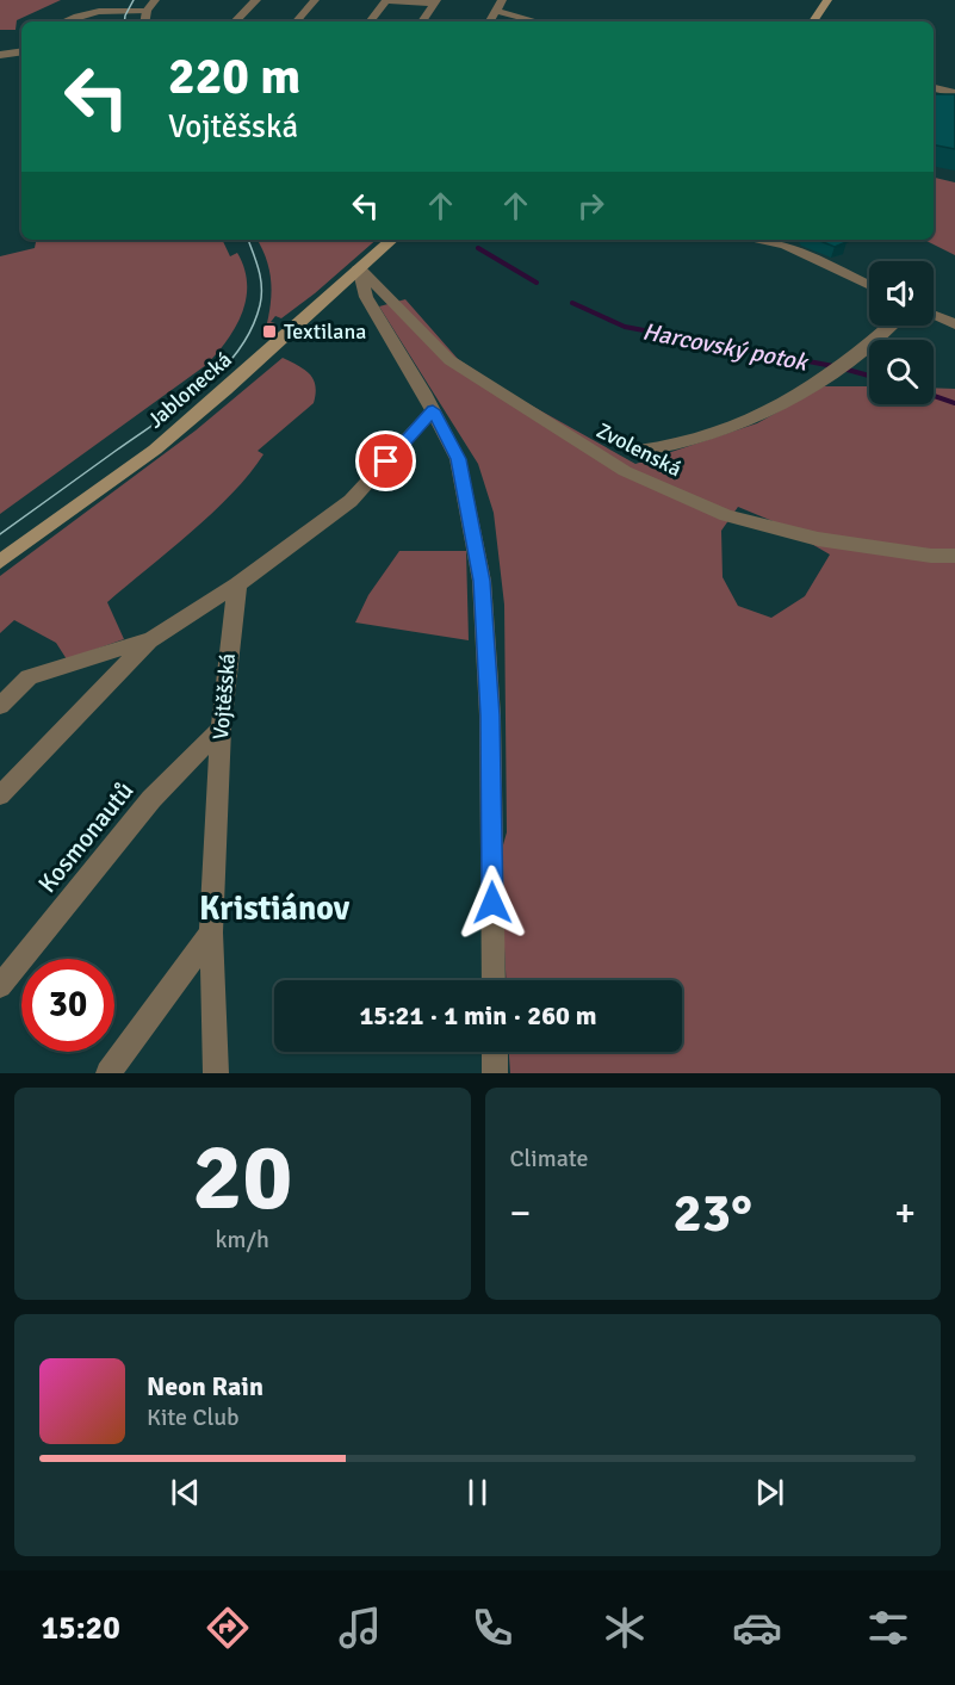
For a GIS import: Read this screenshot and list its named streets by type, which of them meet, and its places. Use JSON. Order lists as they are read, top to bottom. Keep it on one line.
{"streets":{"main road":["Jablonecká"],"street":["Zvolenská","Vojtěšská","Kosmonautů"]},"crossings":[["Jablonecká","Zvolenská"],["Vojtěšská","Kosmonautů"]],"districts":["Kristiánov"],"water":["Harcovský potok"],"places":{"transit":["Textilana"]},"page":{"turn":["220 m","Vojtěšská"],"limit":"30","trip":"15:21 · 1 min · 260 m","tile":[["20","km/h"],"Climate"],"heat":["−","23°","+"],"song":["Neon Rain","Kite Club"],"tabs":"15:20"}}
